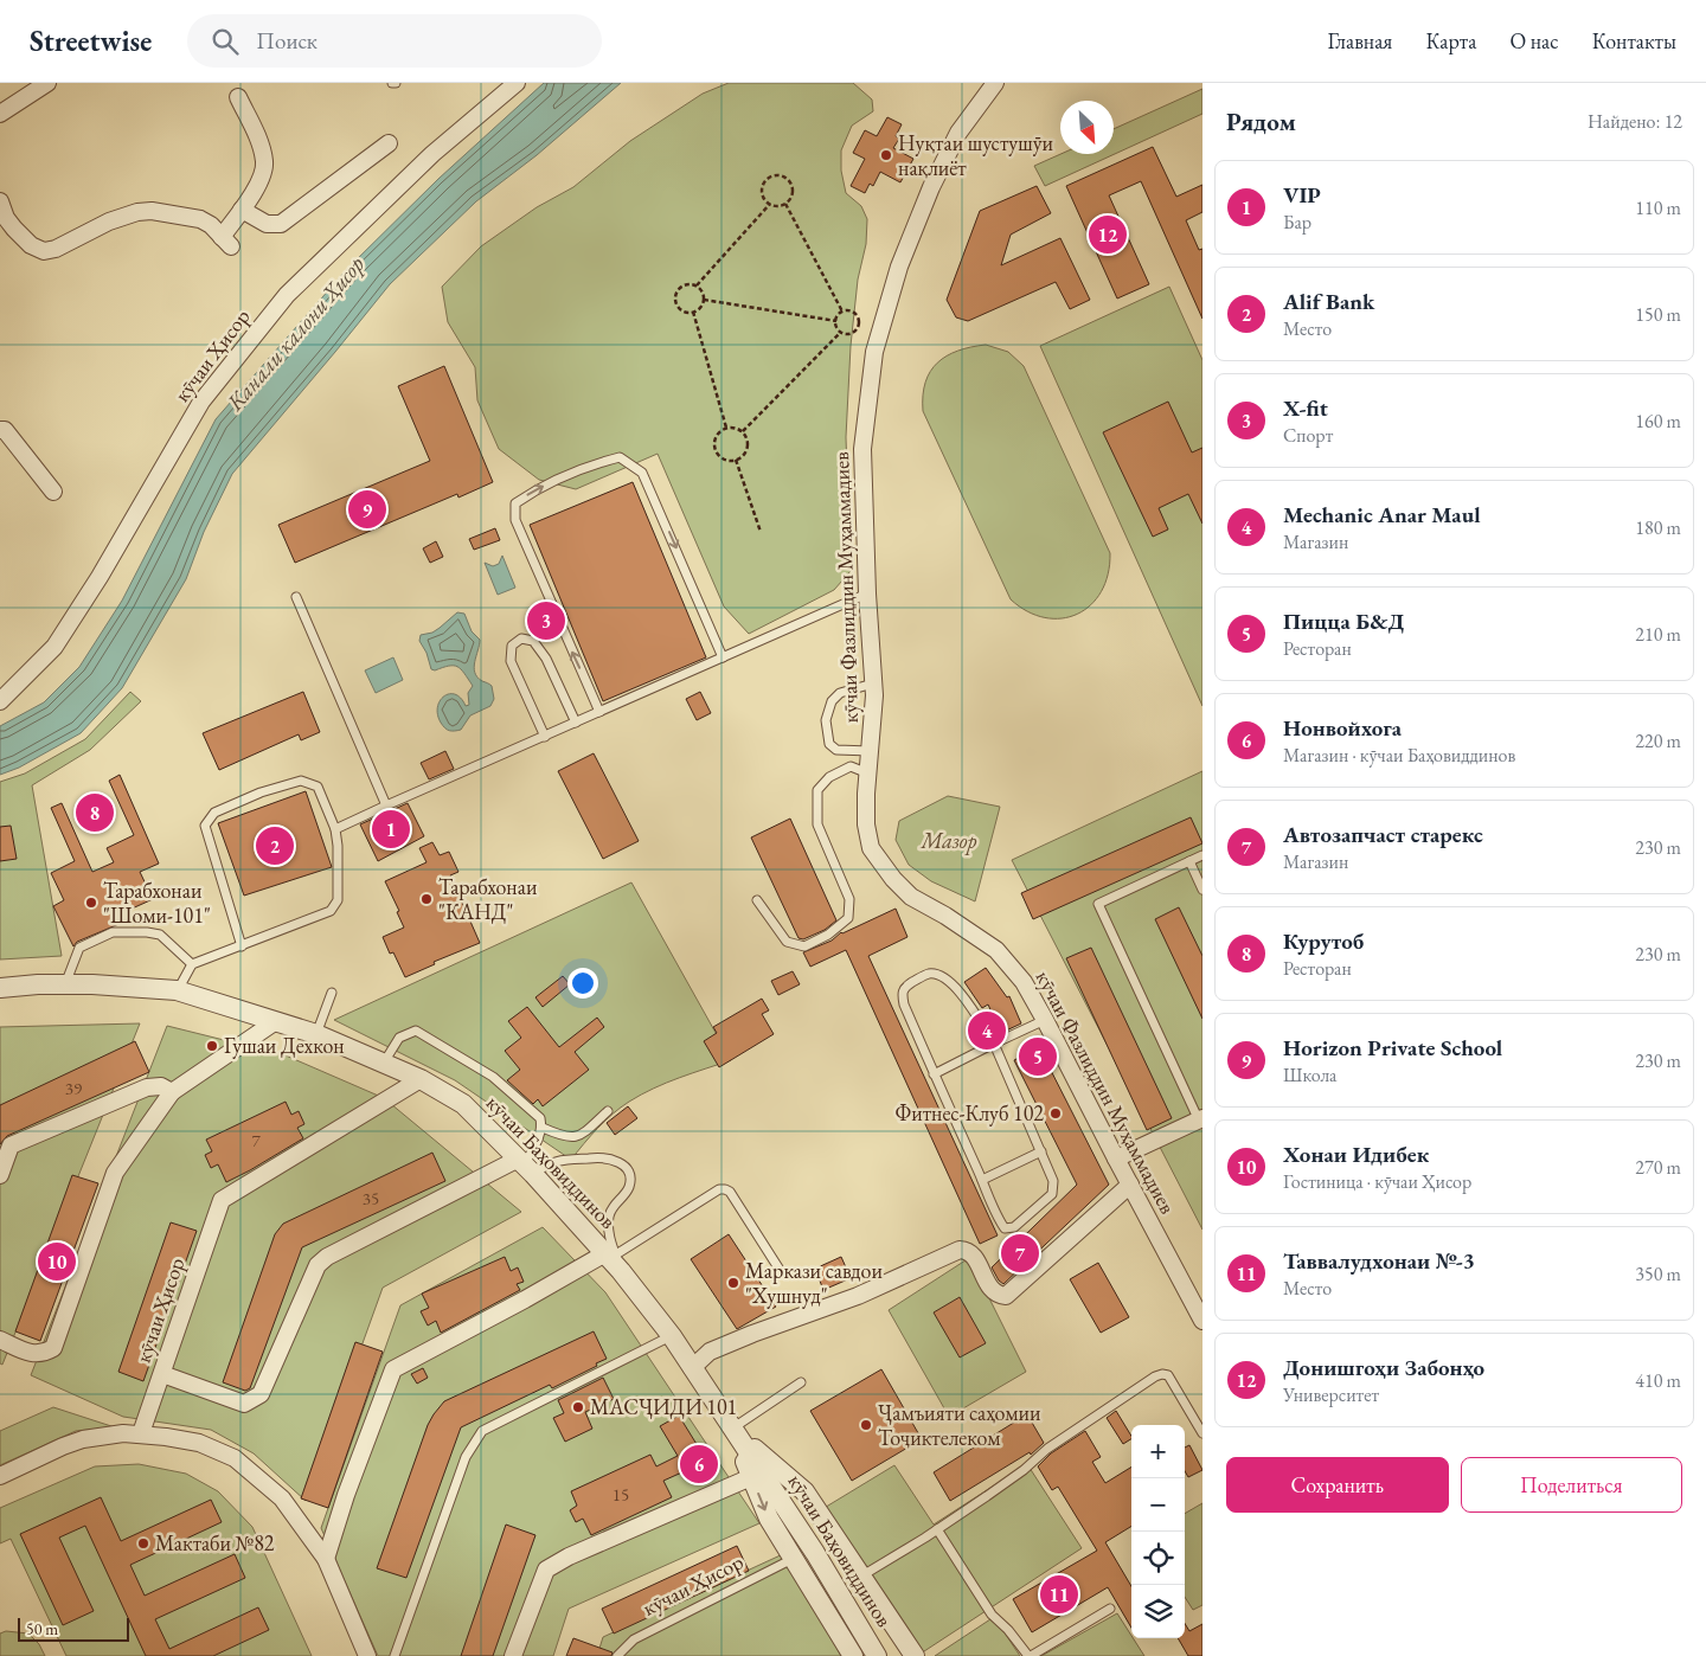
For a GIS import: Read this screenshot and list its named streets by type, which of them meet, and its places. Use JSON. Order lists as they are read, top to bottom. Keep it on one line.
{"streets":{"street":["кӯчаи Ҳисор","кӯчаи Фазлиддин Муҳаммадиев","кӯчаи Баҳовиддинов"]},"crossings":[["кӯчаи Ҳисор","кӯчаи Баҳовиддинов"]],"water":["Канали калони Ҳисор"],"parks":["Мазор"],"places":["Нуқтаи шустушӯи нақлиёт","Тарабхонаи \"КАНД\"","Тарабхонаи \"Шоми-101\"","Гушаи Дехкон","Фитнес-Клуб 102","Маркази савдои \"Хушнуд\"","МАСҶИДИ 101","Ҷамъияти саҳомии Тоҷиктелеком","Мактаби №82"],"house_numbers":["39","7","35","15"],"scale_bar":"50 m","north":"bottom right","page":{"header":"Streetwise","search":"Поиск","nav":["Главная","Карта","О нас","Контакты"],"heading":["Рядом","Найдено: 12"],"list":[{"mark":"1","name":"VIP","note":"Бар","value":"110 m"},{"mark":"2","name":"Alif Bank","note":"Место","value":"150 m"},{"mark":"3","name":"X-fit","note":"Спорт","value":"160 m"},{"mark":"4","name":"Mechanic Anar Maul","note":"Магазин","value":"180 m"},{"mark":"5","name":"Пицца Б&Д","note":"Ресторан","value":"210 m"},{"mark":"6","name":"Нонвойхога","note":"Магазин · кӯчаи Баҳовиддинов","value":"220 m"},{"mark":"7","name":"Автозапчаст старекс","note":"Магазин","value":"230 m"},{"mark":"8","name":"Курутоб","note":"Ресторан","value":"230 m"},{"mark":"9","name":"Horizon Private School","note":"Школа","value":"230 m"},{"mark":"10","name":"Хонаи Идибек","note":"Гостиница · кӯчаи Ҳисор","value":"270 m"},{"mark":"11","name":"Таввалудхонаи №-3","note":"Место","value":"350 m"},{"mark":"12","name":"Донишгоҳи Забонҳо","note":"Университет","value":"410 m"}],"pins":["12","9","3","8","1","2","4","5","7","10","6","11"],"map_buttons":["+","−"],"buttons":["Сохранить","Поделиться"],"scale":"50 m"}}
